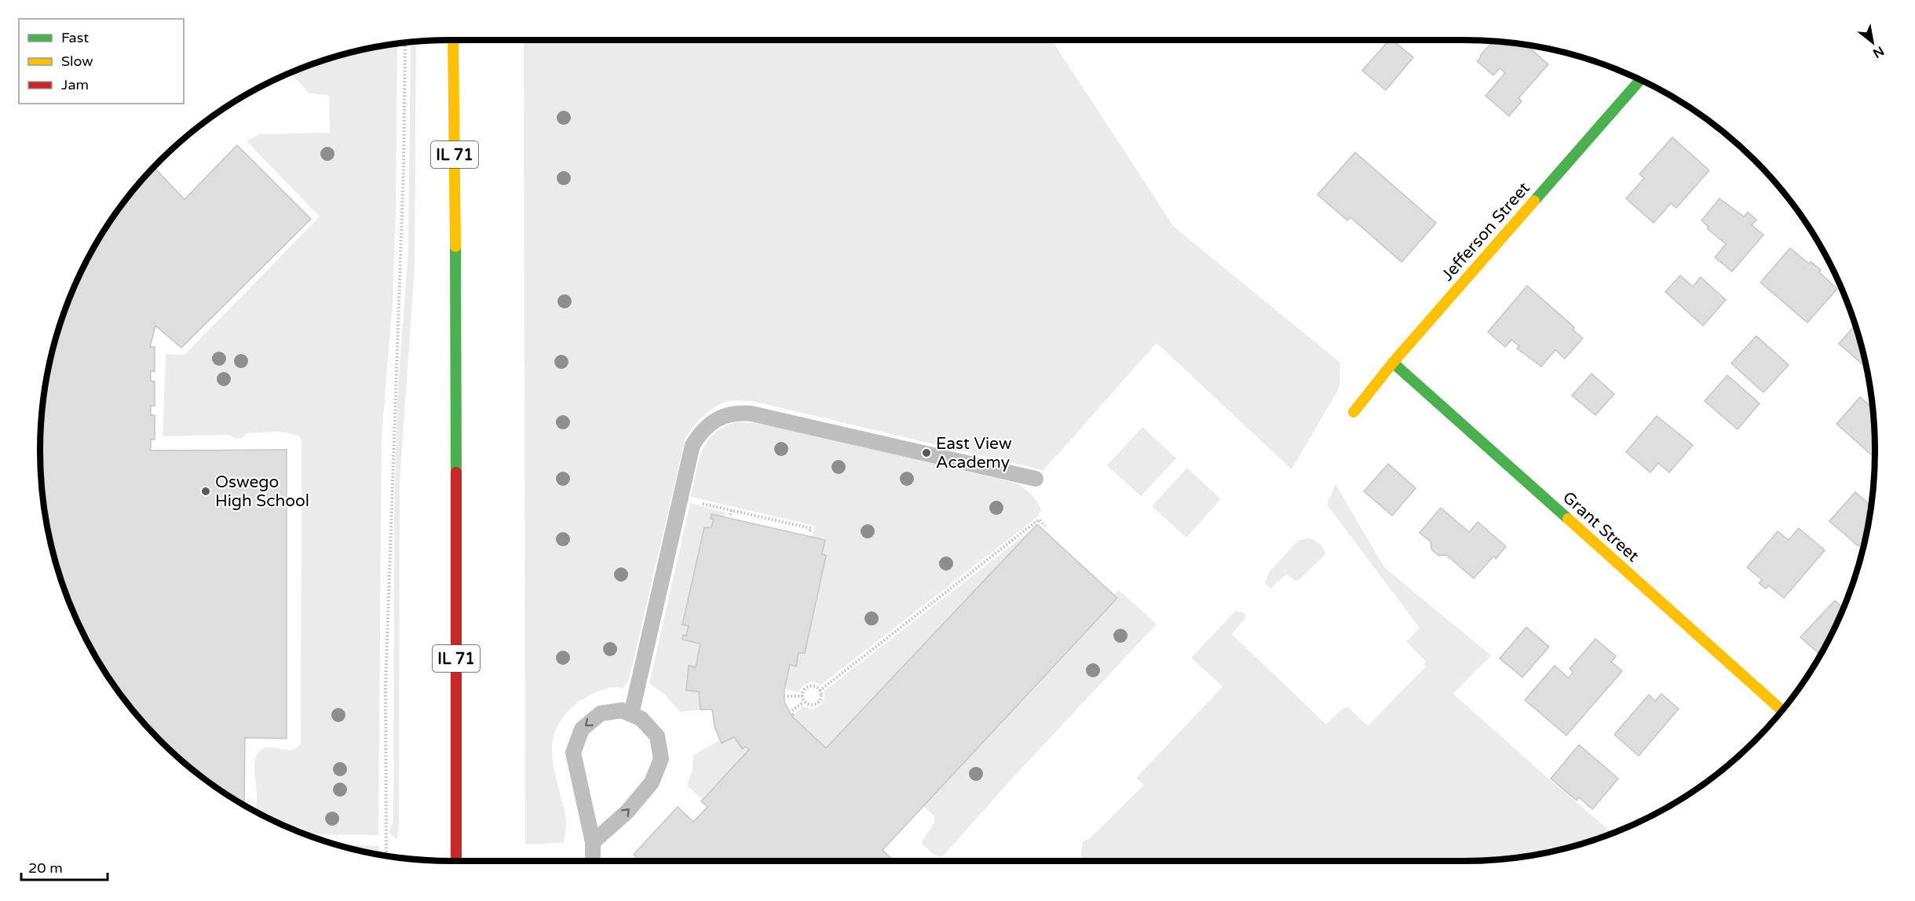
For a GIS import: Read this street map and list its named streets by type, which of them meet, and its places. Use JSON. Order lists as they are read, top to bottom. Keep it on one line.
{"streets":{"street":["IL 71","Jefferson Street","Grant Street"]},"crossings":[["Jefferson Street","Grant Street"]],"places":["East View Academy","Oswego High School"],"legend":["Fast","Slow","Jam"],"scale_bar":"20 m","north":"bottom right"}
